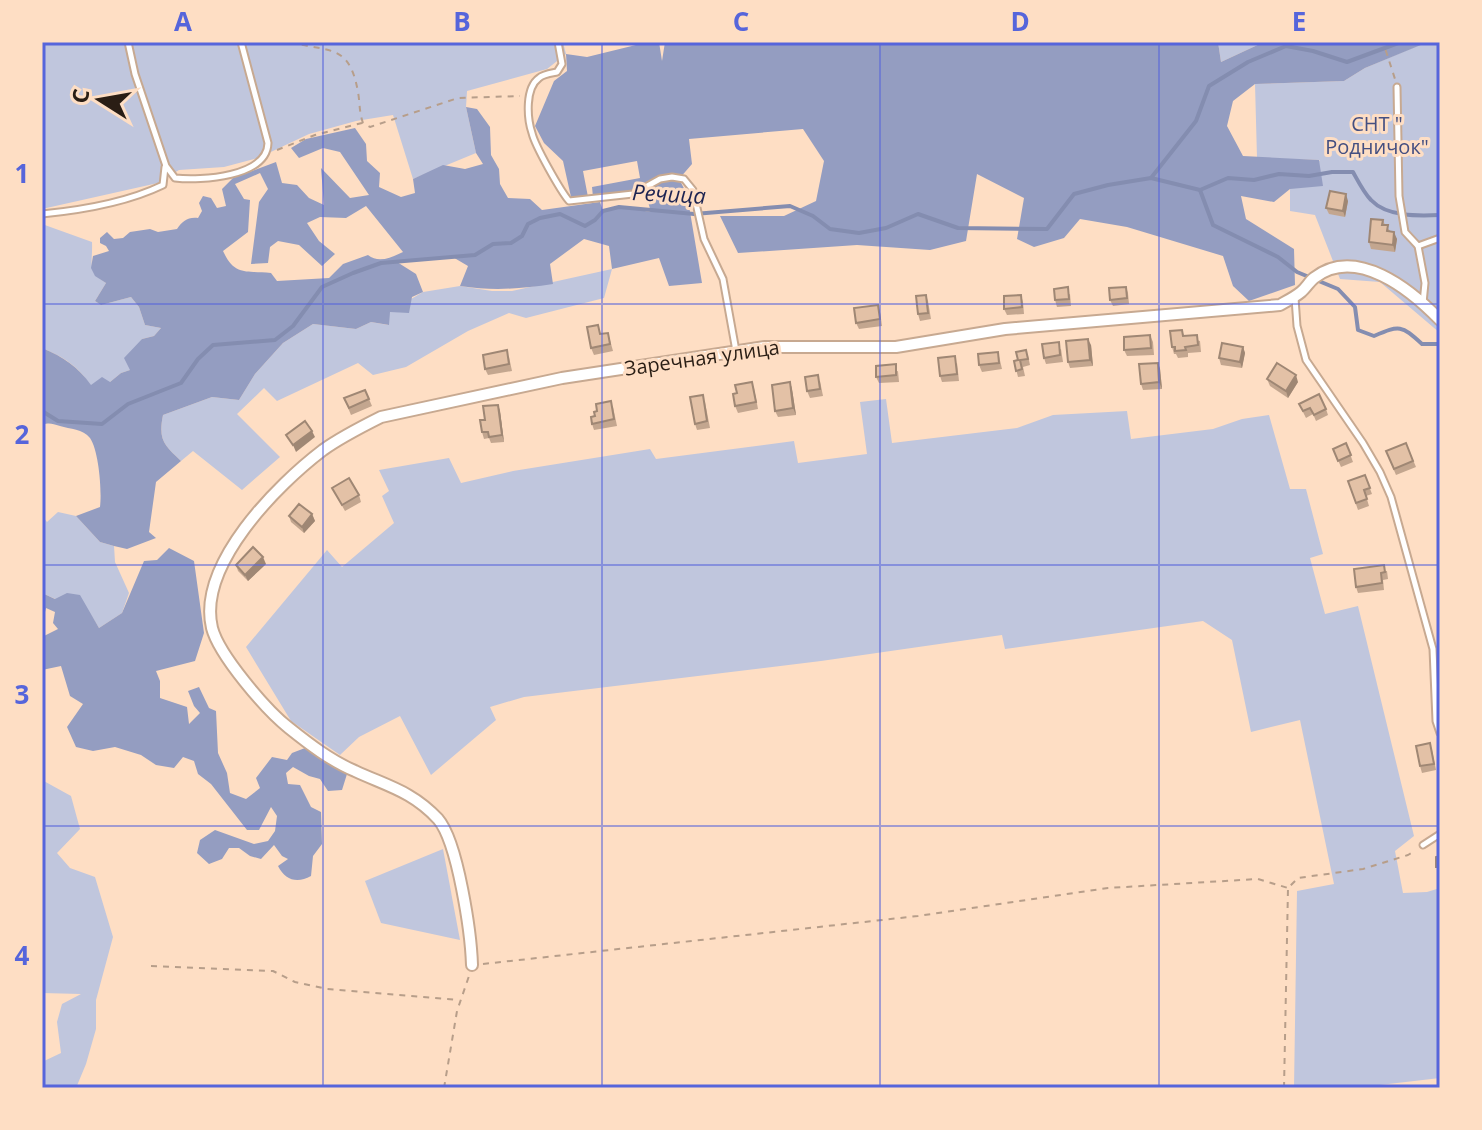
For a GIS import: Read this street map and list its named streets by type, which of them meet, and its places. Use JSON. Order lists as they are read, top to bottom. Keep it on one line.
{"streets":{"street":["Заречная улица"]},"water":["Речица"],"parks":["СНТ \" Родничок\""],"north":"left","grid":{"columns":["A","B","C","D","E"],"rows":["1","2","3","4"]}}
